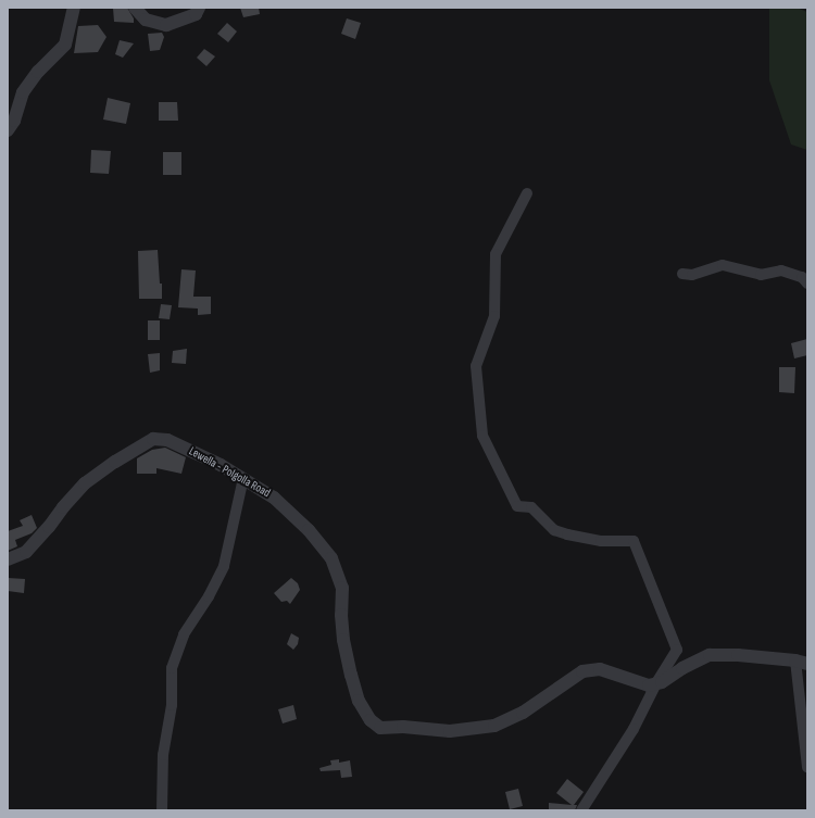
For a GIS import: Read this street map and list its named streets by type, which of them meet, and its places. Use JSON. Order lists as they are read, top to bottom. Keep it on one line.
{"streets":{"street":["Lewella - Polgolla Road"]}}
